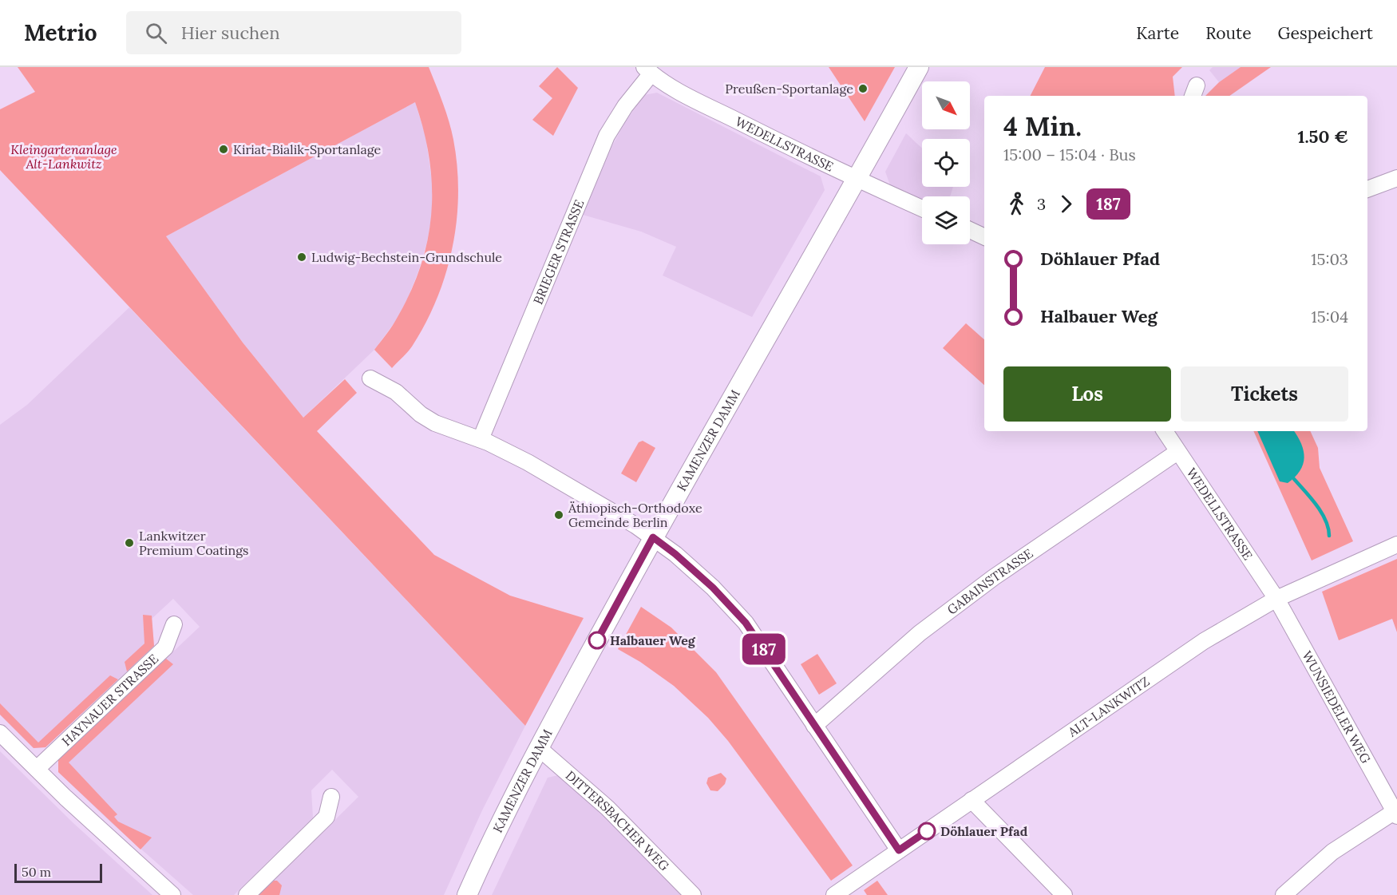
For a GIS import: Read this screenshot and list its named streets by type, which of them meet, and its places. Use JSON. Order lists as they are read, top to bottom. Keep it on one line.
{"streets":{"main road":["KAMENZER DAMM"],"street":["WEDELLSTRASSE","BRIEGER STRASSE","GABAINSTRASSE","HAYNAUER STRASSE","ALT-LANKWITZ","WUNSIEDELER WEG","DITTERSBACHER WEG"]},"crossings":[["WEDELLSTRASSE","BRIEGER STRASSE"],["WEDELLSTRASSE","KAMENZER DAMM"],["WEDELLSTRASSE","GABAINSTRASSE"],["WEDELLSTRASSE","ALT-LANKWITZ"],["WEDELLSTRASSE","WUNSIEDELER WEG"],["KAMENZER DAMM","DITTERSBACHER WEG"],["ALT-LANKWITZ","WUNSIEDELER WEG"]],"parks":["Kleingartenanlage Alt-Lankwitz"],"places":["Preußen-Sportanlage","Kiriat-Bialik-Sportanlage","Ludwig-Bechstein-Grundschule","Äthiopisch-Orthodoxe Gemeinde Berlin","Lankwitzer Premium Coatings","Halbauer Weg","Döhlauer Pfad"],"lines":["bus line 187"],"scale_bar":"50 m","north":"bottom right","page":{"header":"Metrio","search":"Hier suchen","nav":["Karte","Route","Gespeichert"],"on_map":"187","heading":["4 Min.","15:00 – 15:04 · Bus","1.50 €"],"legs":["3","187"],"list":[{"name":"Döhlauer Pfad","value":"15:03"},{"name":"Halbauer Weg","value":"15:04"}],"buttons":["Los","Tickets"],"scale":"50 m"}}
